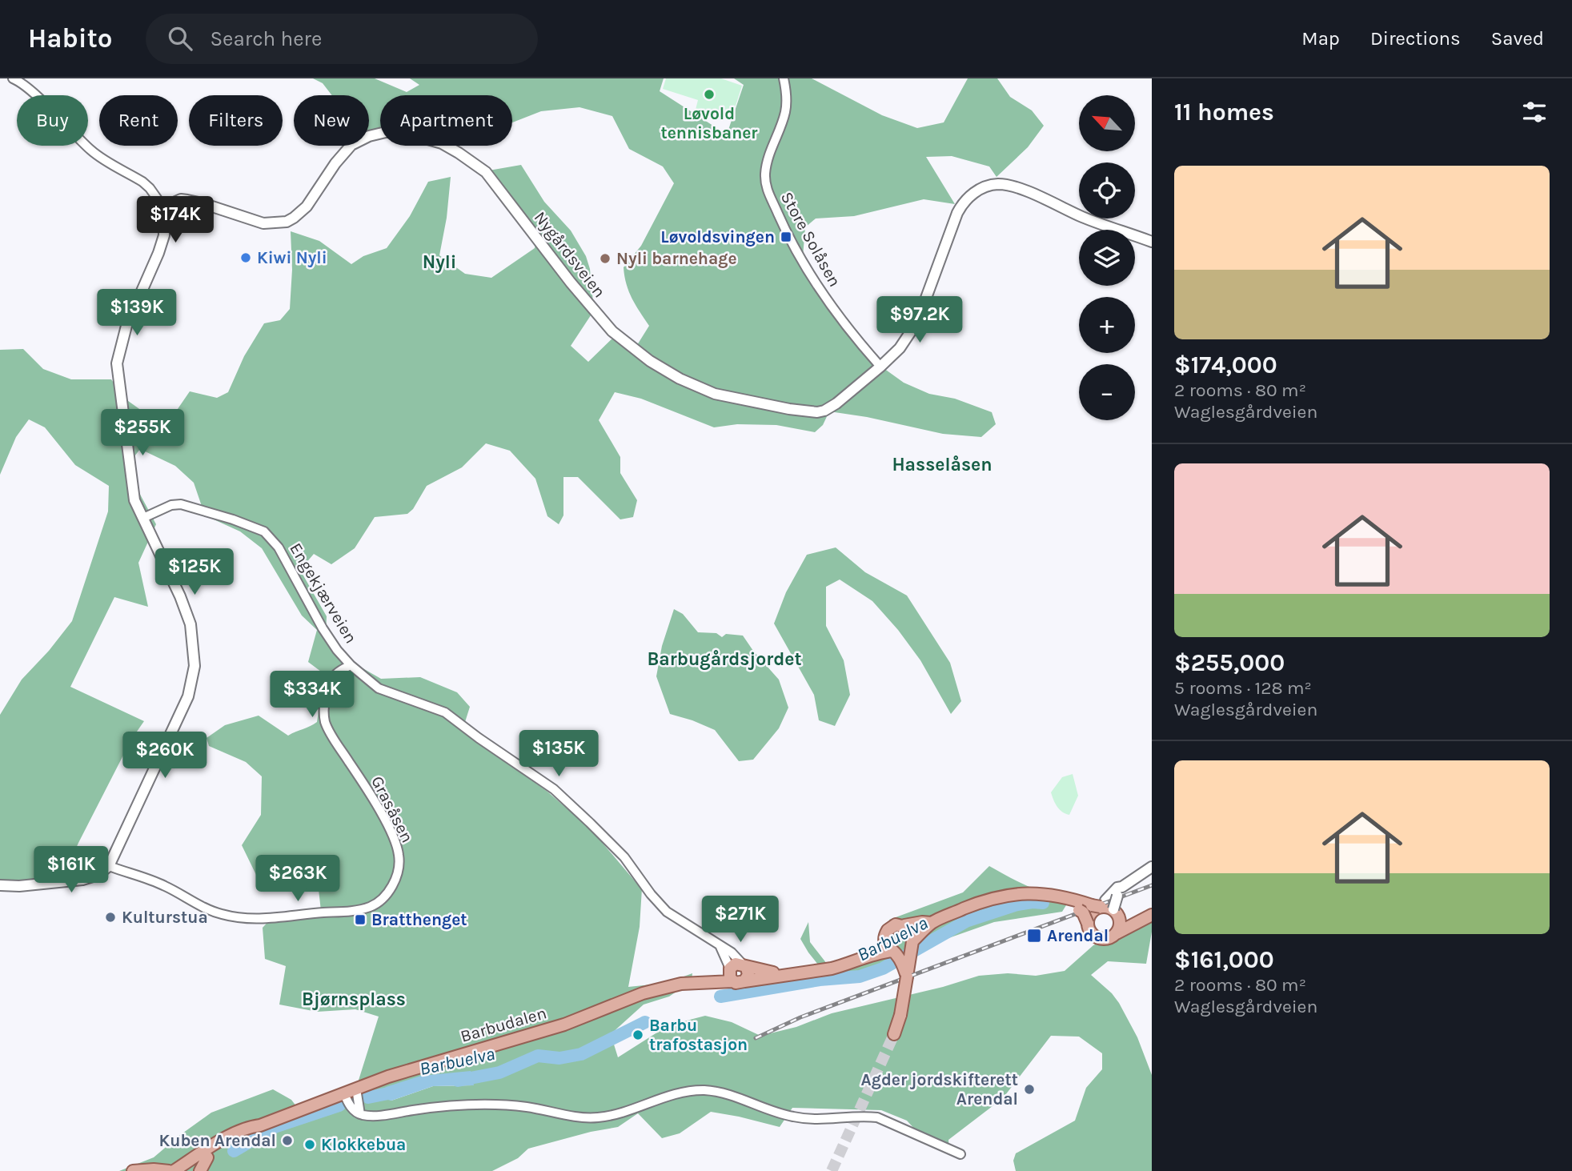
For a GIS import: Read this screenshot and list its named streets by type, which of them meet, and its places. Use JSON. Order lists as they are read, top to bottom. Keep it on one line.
{"streets":{"main road":["Nygårdsveien","Barbudalen"],"street":["Store Solåsen","Engekjærveien","Grasåsen"]},"crossings":[["Store Solåsen","Nygårdsveien"],["Engekjærveien","Grasåsen"],["Engekjærveien","Barbudalen"]],"districts":["Nyli","Hasselåsen","Barbugårdsjordet","Bjørnsplass"],"water":["Barbuelva"],"places":{"other":["Løvold tennisbaner","Kiwi Nyli","Nyli barnehage","Kulturstua","Barbu trafostasjon","Agder jordskifterett Arendal","Kuben Arendal","Klokkebua"],"transit":["Løvoldsvingen","Bratthenget","Arendal"]},"north":"top left","page":{"header":"Habito","search":"Search here","nav":["Map","Directions","Saved"],"heading":"11 homes","map_buttons":["+","−"],"chip":["Buy","Rent","Filters","New","Apartment"],"list":[{"name":"$174,000","note":"2 rooms · 80 m² · Waglesgårdveien"},{"name":"$255,000","note":"5 rooms · 128 m² · Waglesgårdveien"},{"name":"$161,000","note":"2 rooms · 80 m² · Waglesgårdveien"}],"price":["$174K","$139K","$97.2K","$255K","$125K","$334K","$135K","$260K","$161K","$263K","$271K"]}}
